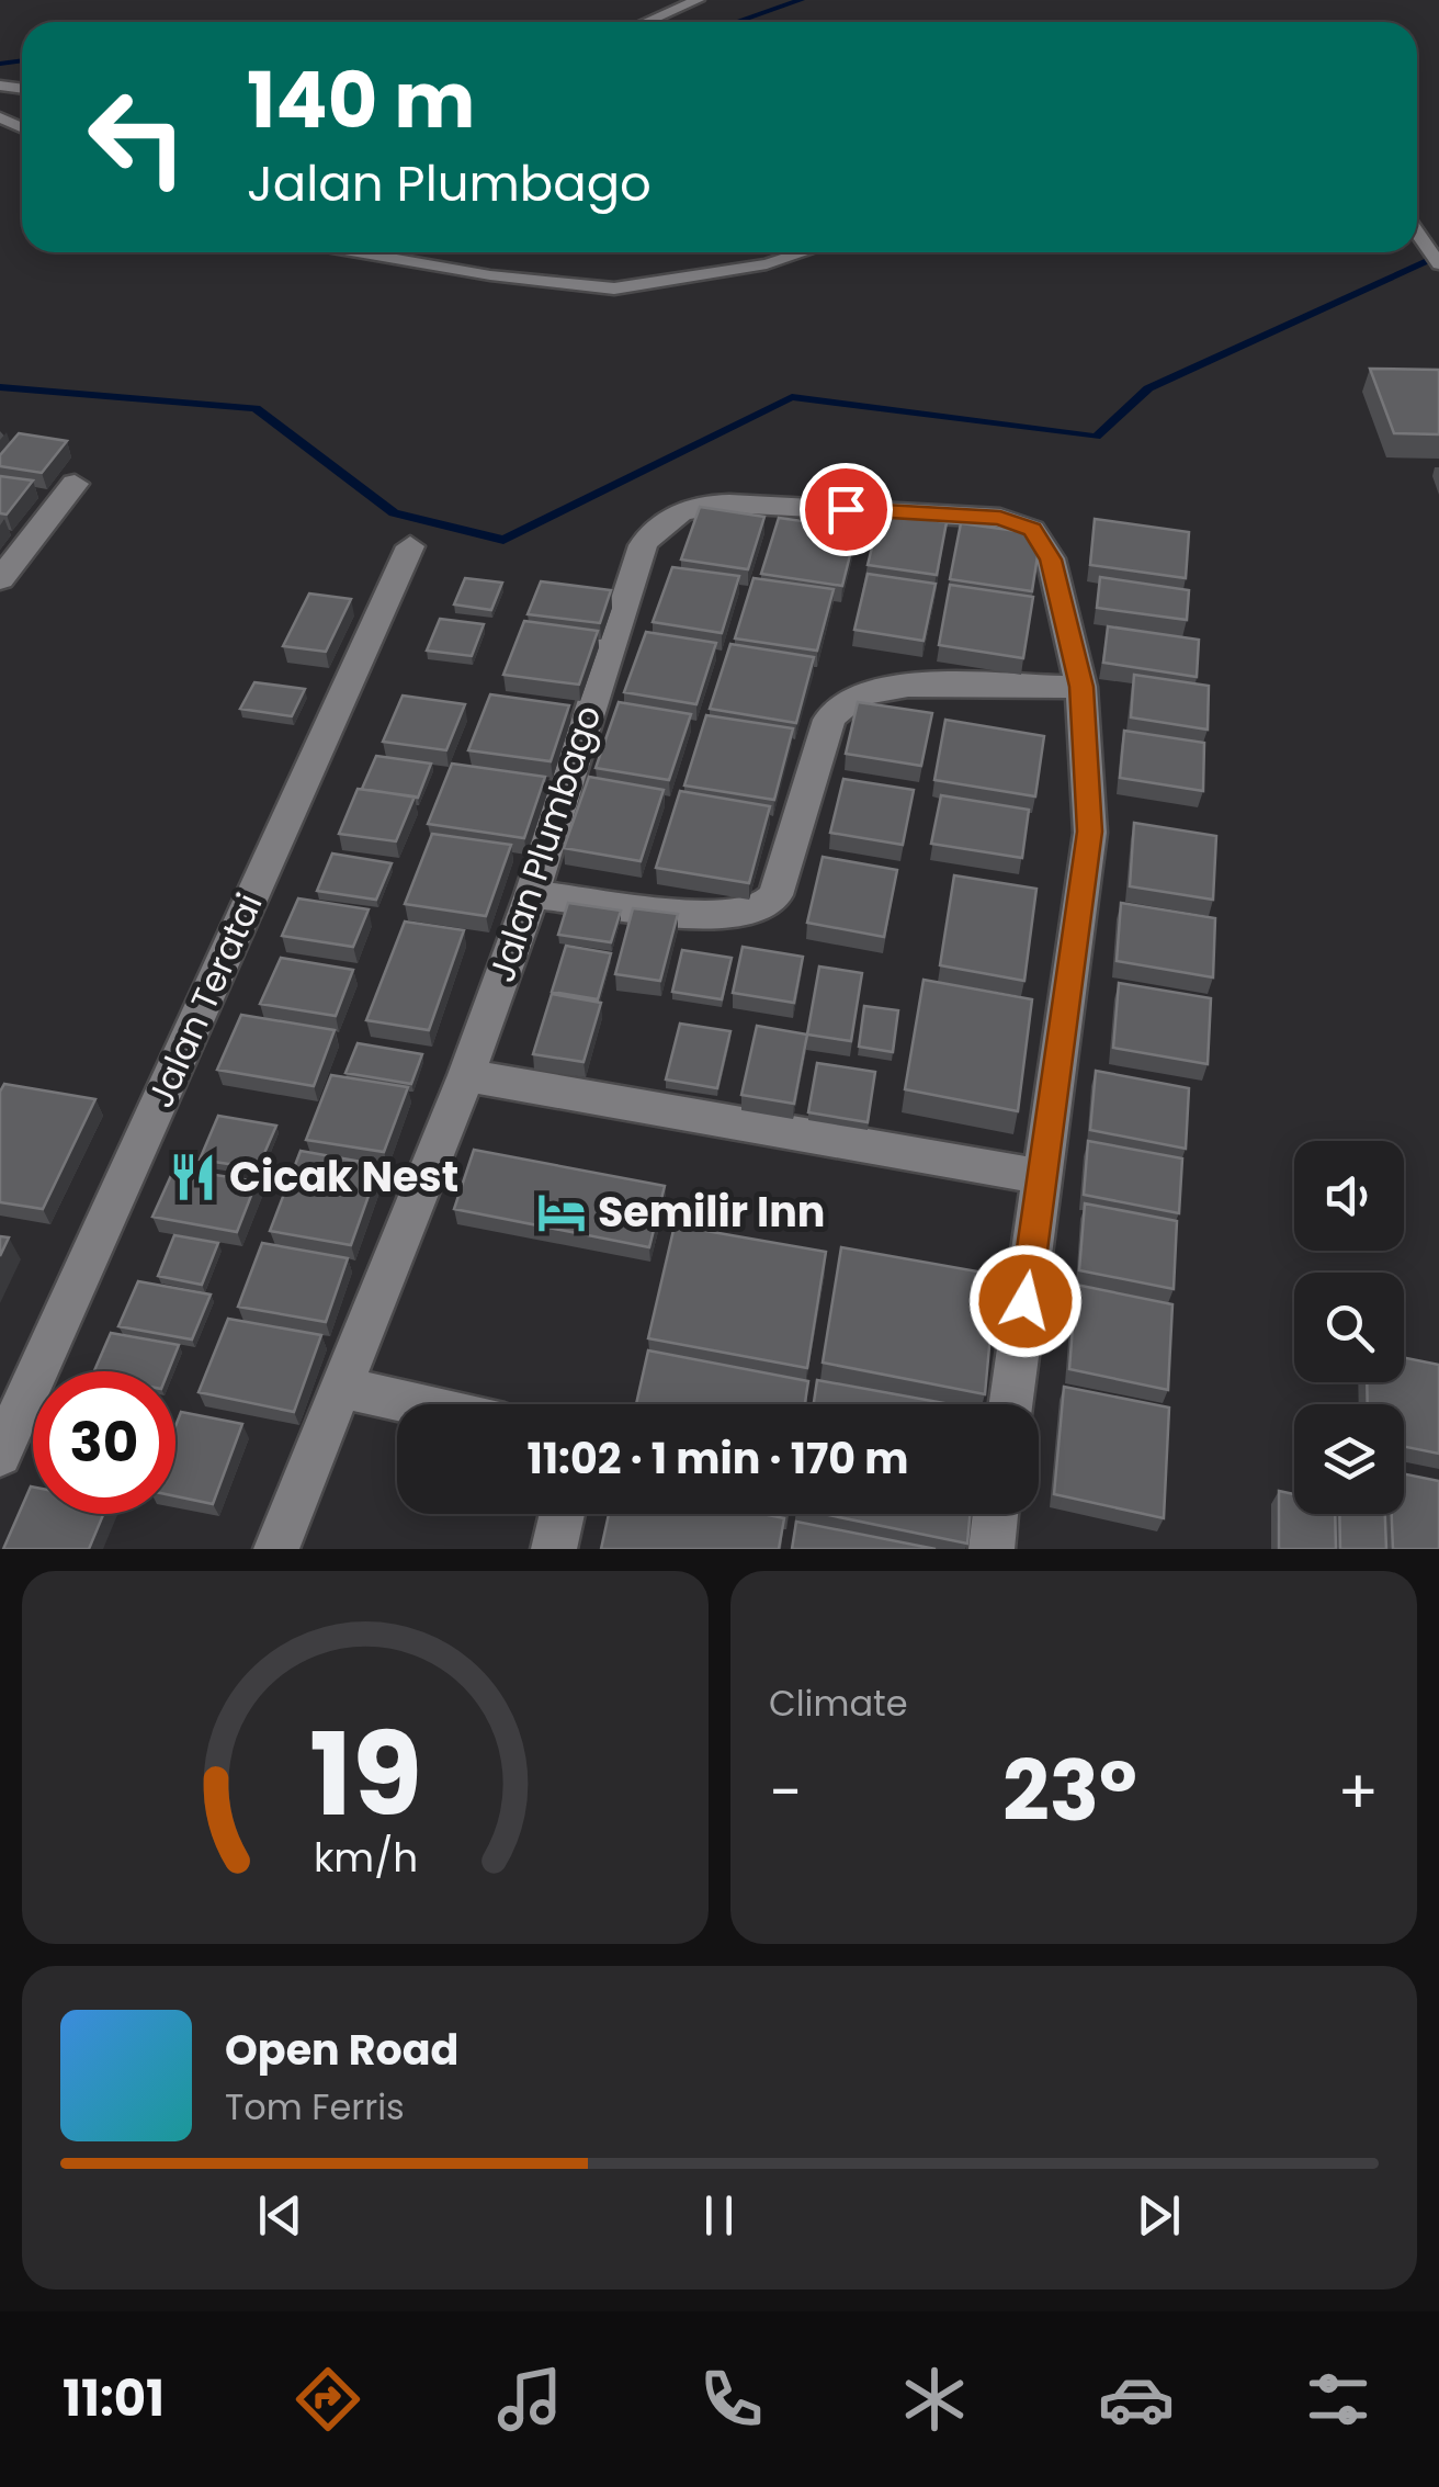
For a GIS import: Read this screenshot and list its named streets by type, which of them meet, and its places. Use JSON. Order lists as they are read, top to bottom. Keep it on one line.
{"streets":{"street":["Jalan Plumbago","Jalan Teratai"]},"places":{"restaurant":["Cicak Nest"],"hotel":["Semilir Inn"]},"page":{"turn":["140 m","Jalan Plumbago"],"limit":"30","trip":"11:02 · 1 min · 170 m","tile":"Climate","heat":["−","23°","+"],"song":["Open Road","Tom Ferris"],"tabs":"11:01","gauge":["19","km/h"]}}
